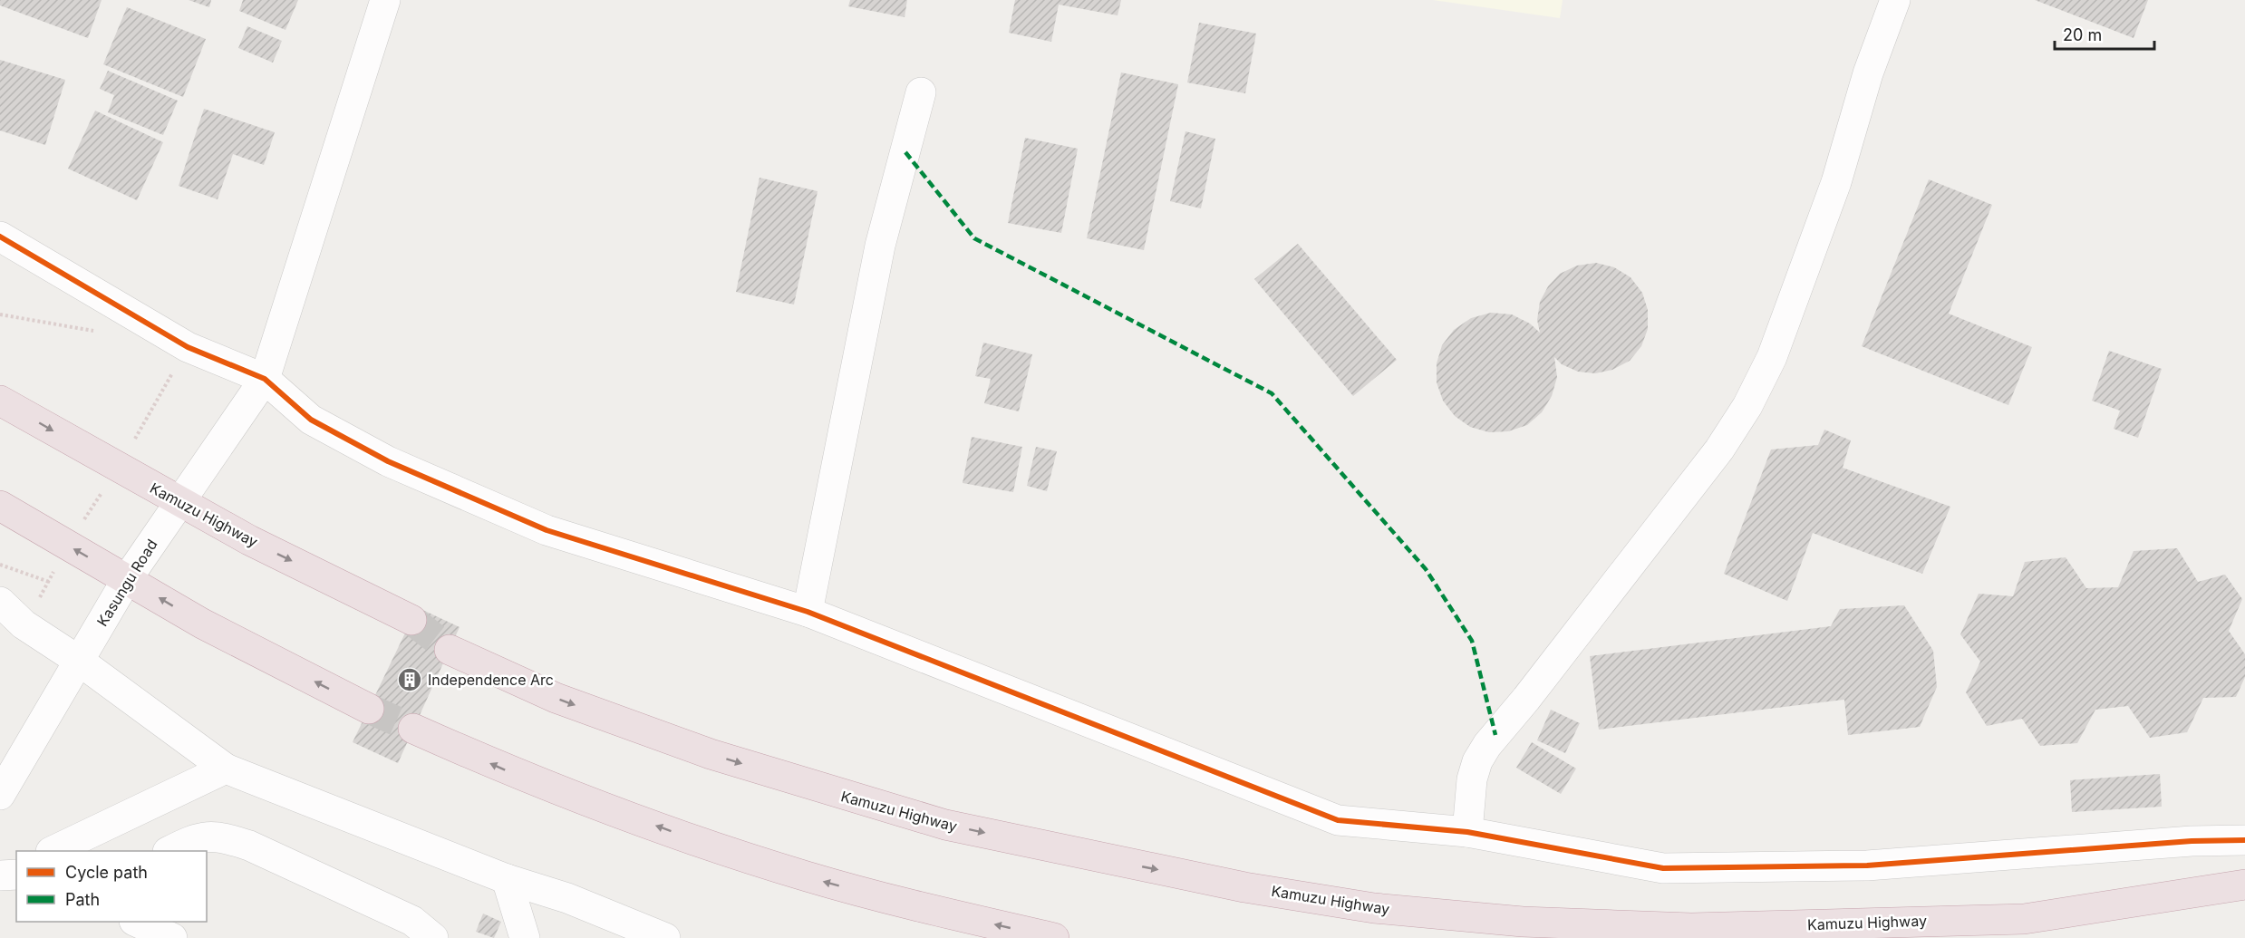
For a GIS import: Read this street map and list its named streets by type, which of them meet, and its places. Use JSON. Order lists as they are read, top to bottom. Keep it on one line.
{"streets":{"highway":["Kamuzu Highway"],"street":["Kasungu Road"]},"crossings":[["Kamuzu Highway","Kasungu Road"]],"places":{"building":["Independence Arc"]},"legend":["Cycle path","Path"],"scale_bar":"20 m"}
